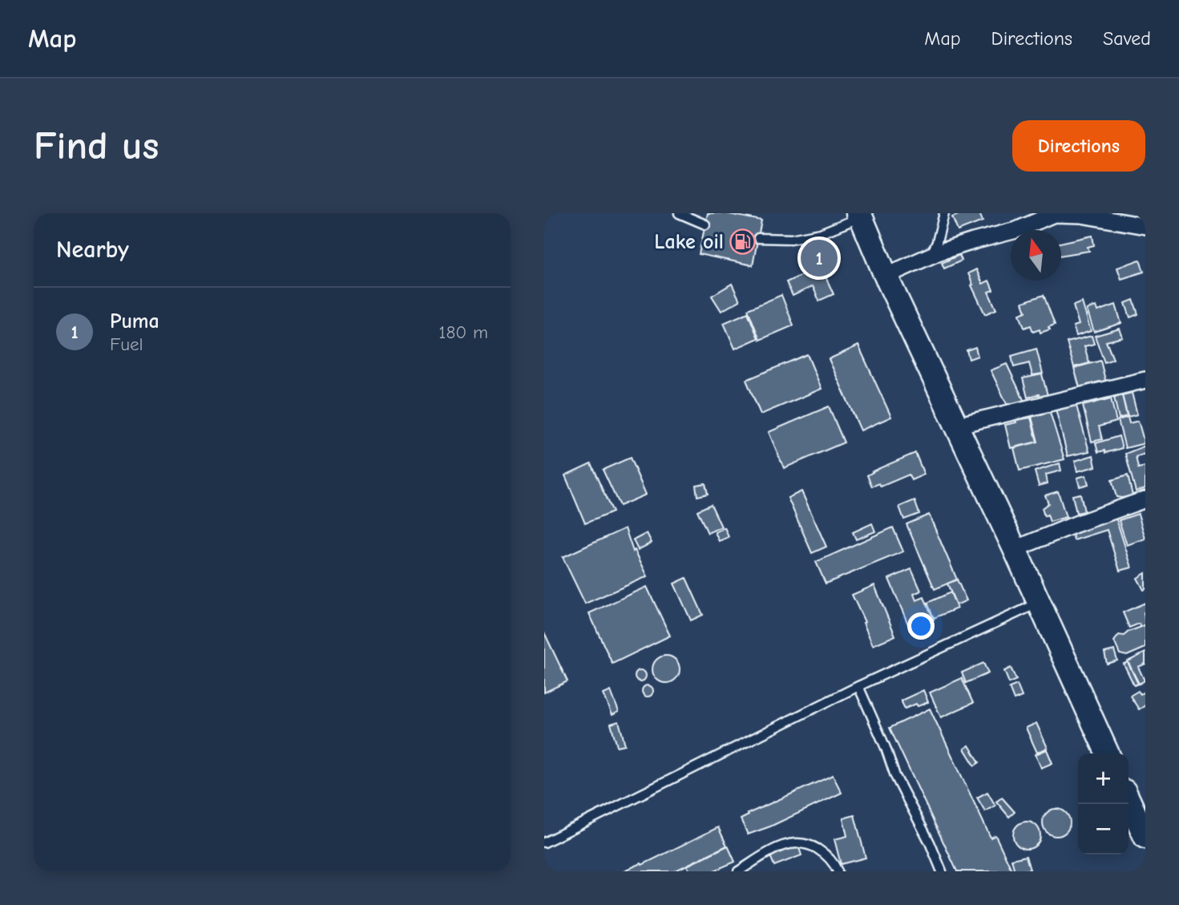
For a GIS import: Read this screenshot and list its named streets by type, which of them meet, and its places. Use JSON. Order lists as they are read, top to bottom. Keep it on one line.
{"places":{"fuel station":["Lake oil"]},"north":"top","page":{"header":"Map","nav":["Map","Directions","Saved"],"buttons":"Directions","title":"Find us","heading":"Nearby","pins":"1","list":[{"mark":"1","name":"Puma","note":"Fuel","value":"180 m"}],"map_buttons":["+","−"]}}
